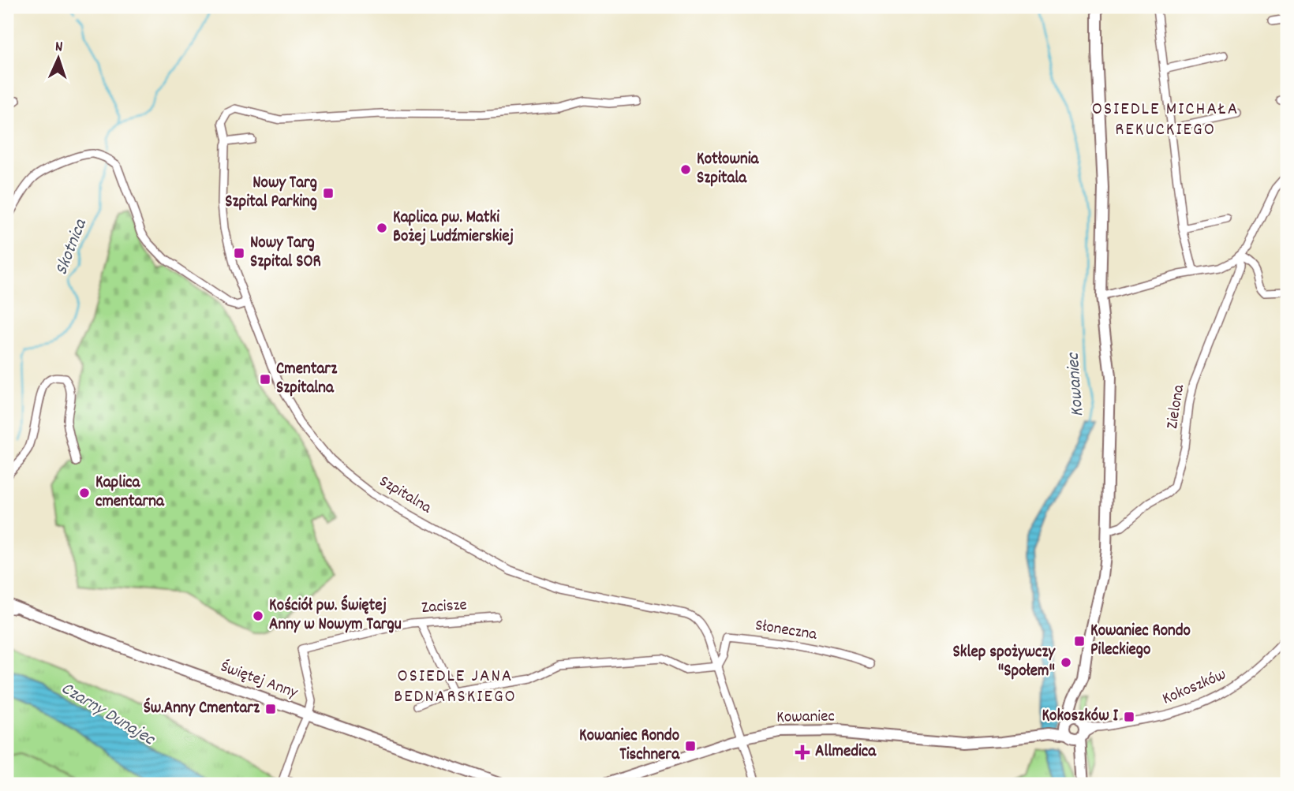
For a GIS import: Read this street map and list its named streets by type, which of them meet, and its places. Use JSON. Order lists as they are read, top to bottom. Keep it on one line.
{"streets":{"street":["Zielona","Szpitalna","Zacisze","Słoneczna","Świętej Anny","Kokoszków","Kowaniec"]},"crossings":[["Szpitalna","Słoneczna"],["Szpitalna","Kowaniec"],["Zacisze","Świętej Anny"],["Kokoszków","Kowaniec"]],"districts":["OSIEDLE MICHAŁA REKUCKIEGO","OSIEDLE JANA BEDNARSKIEGO"],"water":["Skotnica","Kowaniec","Czarny Dunajec"],"places":{"other":["Kotłownia Szpitala","Kaplica pw. Matki Bożej Ludźmierskiej","Kaplica cmentarna","Kościół pw. Świętej Anny w Nowym Targu","Sklep spożywczy \"Społem\""],"transit":["Nowy Targ Szpital Parking","Nowy Targ Szpital SOR","Cmentarz Szpitalna","Kowaniec Rondo Pileckiego","Św.Anny Cmentarz","Kokoszków I","Kowaniec Rondo Tischnera"],"health":["Allmedica"]},"north":"top"}
